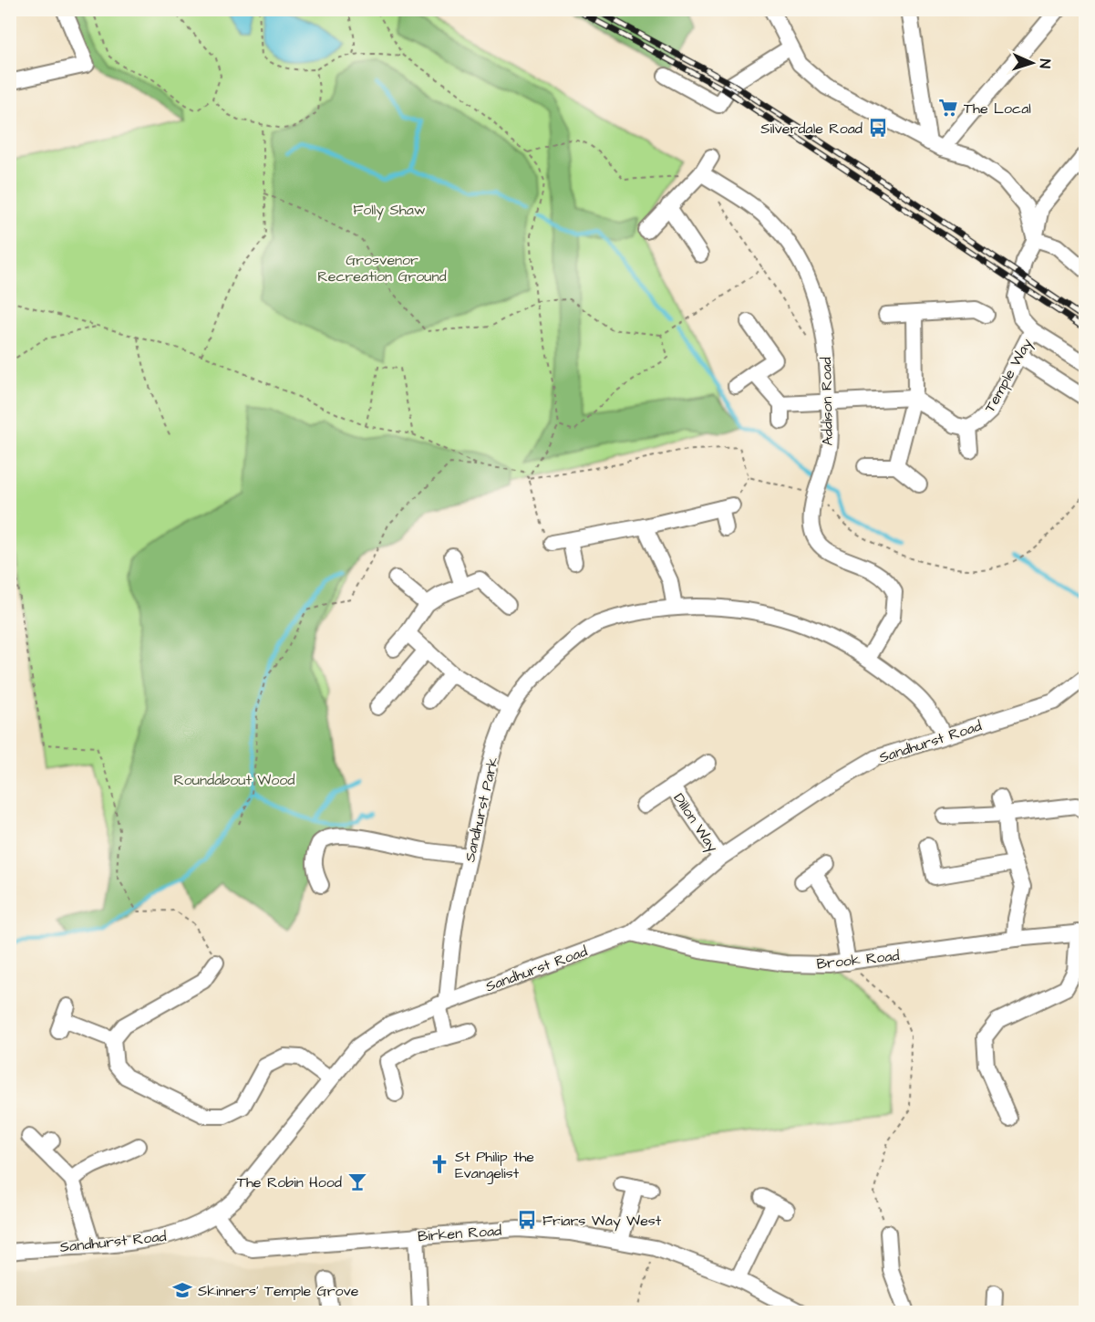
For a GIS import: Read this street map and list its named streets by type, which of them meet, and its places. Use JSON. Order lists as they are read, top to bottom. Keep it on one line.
{"streets":{"street":["Temple Way","Addison Road","Sandhurst Road","Sandhurst Park","Dillon Way","Brook Road","Birken Road"]},"crossings":[["Addison Road","Sandhurst Park"],["Sandhurst Road","Sandhurst Park"],["Sandhurst Road","Dillon Way"],["Sandhurst Road","Brook Road"],["Sandhurst Road","Birken Road"]],"parks":["Folly Shaw","Grosvenor Recreation Ground","Roundabout Wood"],"places":{"supermarket":["The Local"],"bus stop":["Silverdale Road","Friars Way West"],"church":["St Philip the Evangelist"],"bar":["The Robin Hood"],"school or university":["Skinners' Temple Grove"]},"north":"right"}
